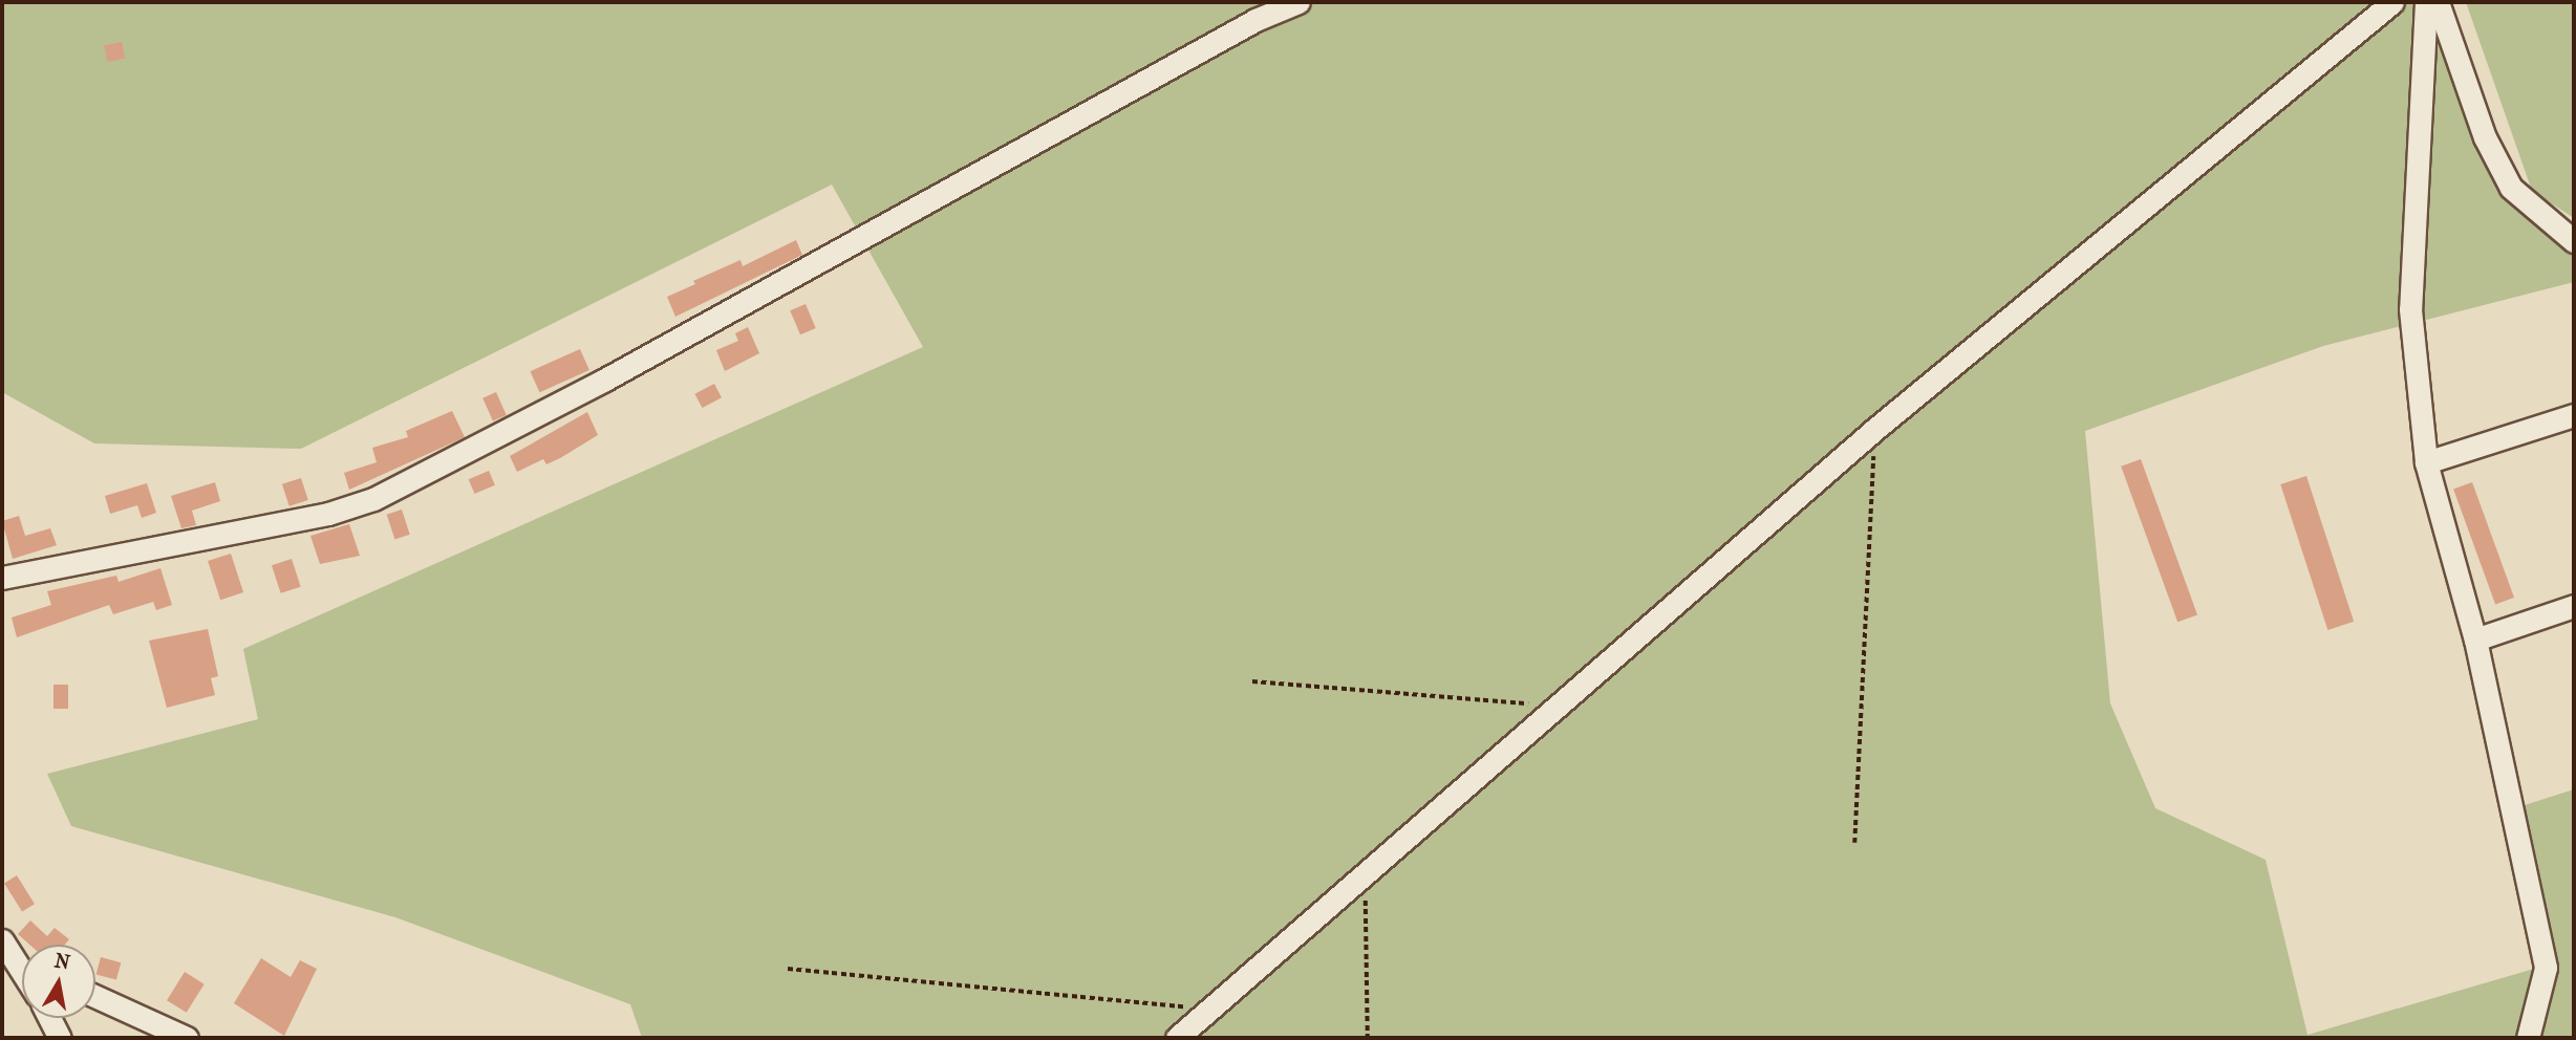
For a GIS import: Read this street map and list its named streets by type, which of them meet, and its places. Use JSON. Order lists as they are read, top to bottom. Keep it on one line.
{"north":"top"}
